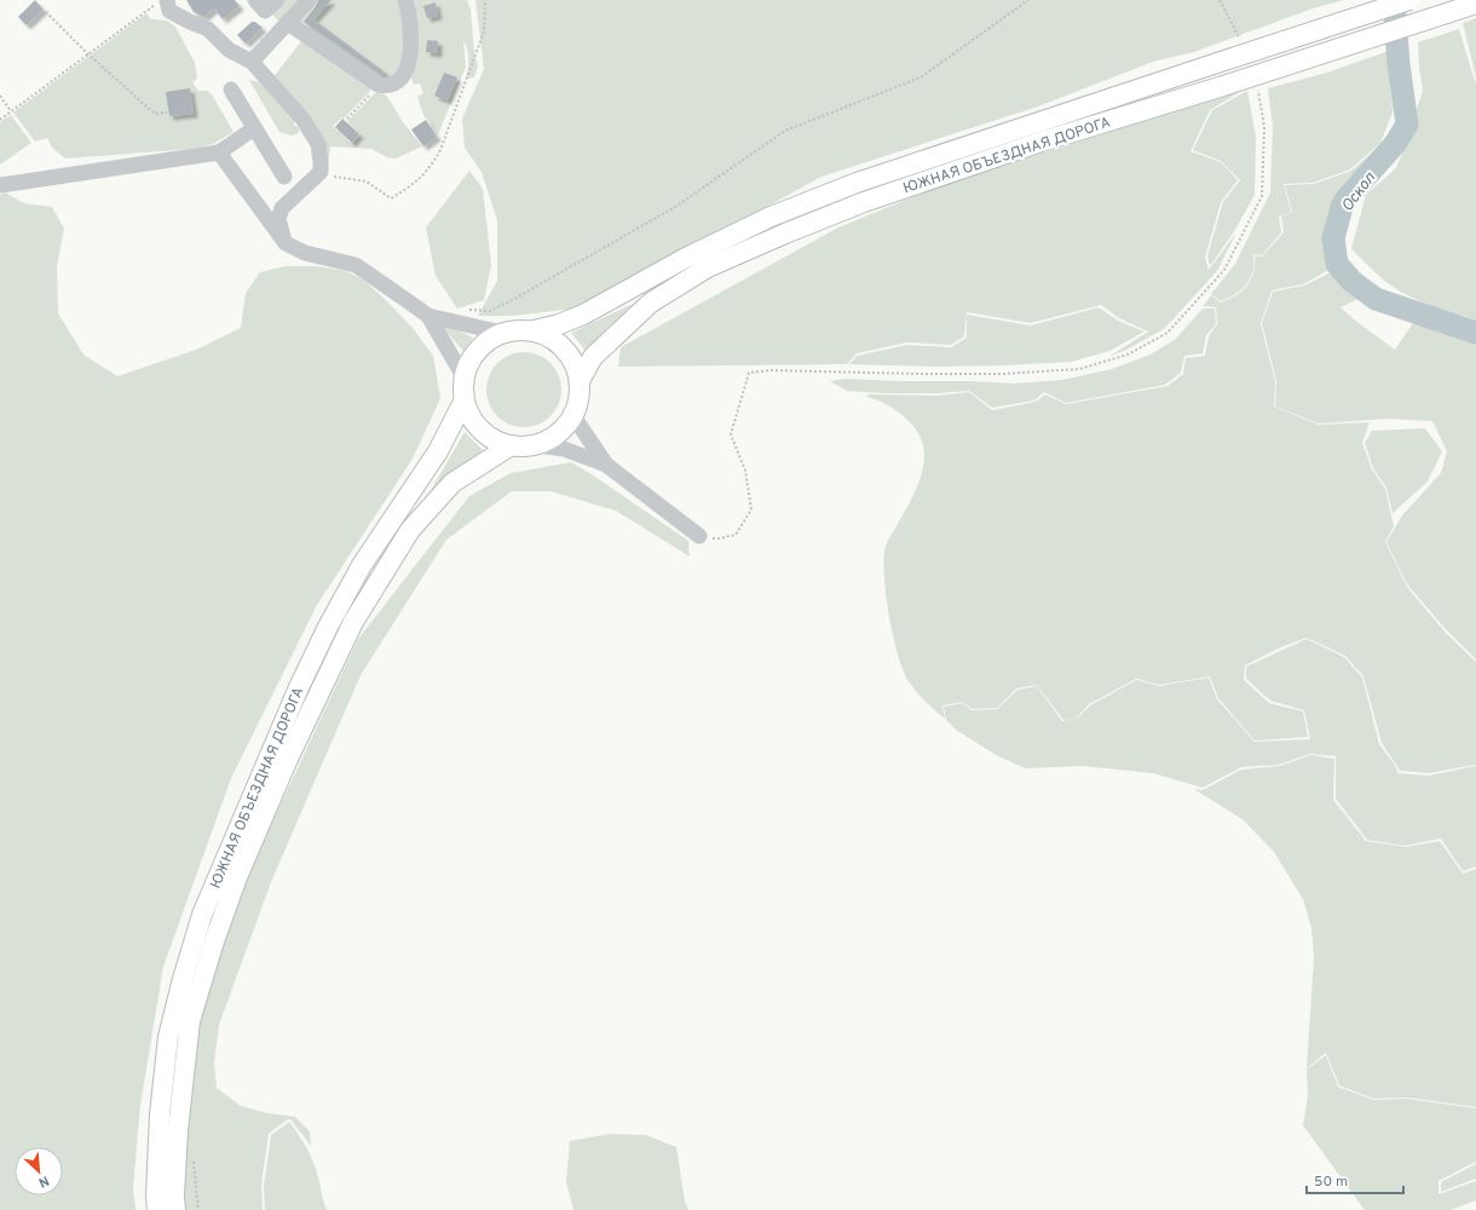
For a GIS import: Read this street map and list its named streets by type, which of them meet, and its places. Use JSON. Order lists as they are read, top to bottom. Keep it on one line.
{"streets":{"main road":["ЮЖНАЯ ОБЪЕЗДНАЯ ДОРОГА"]},"water":["Оскол"],"scale_bar":"50 m","north":"bottom right"}
